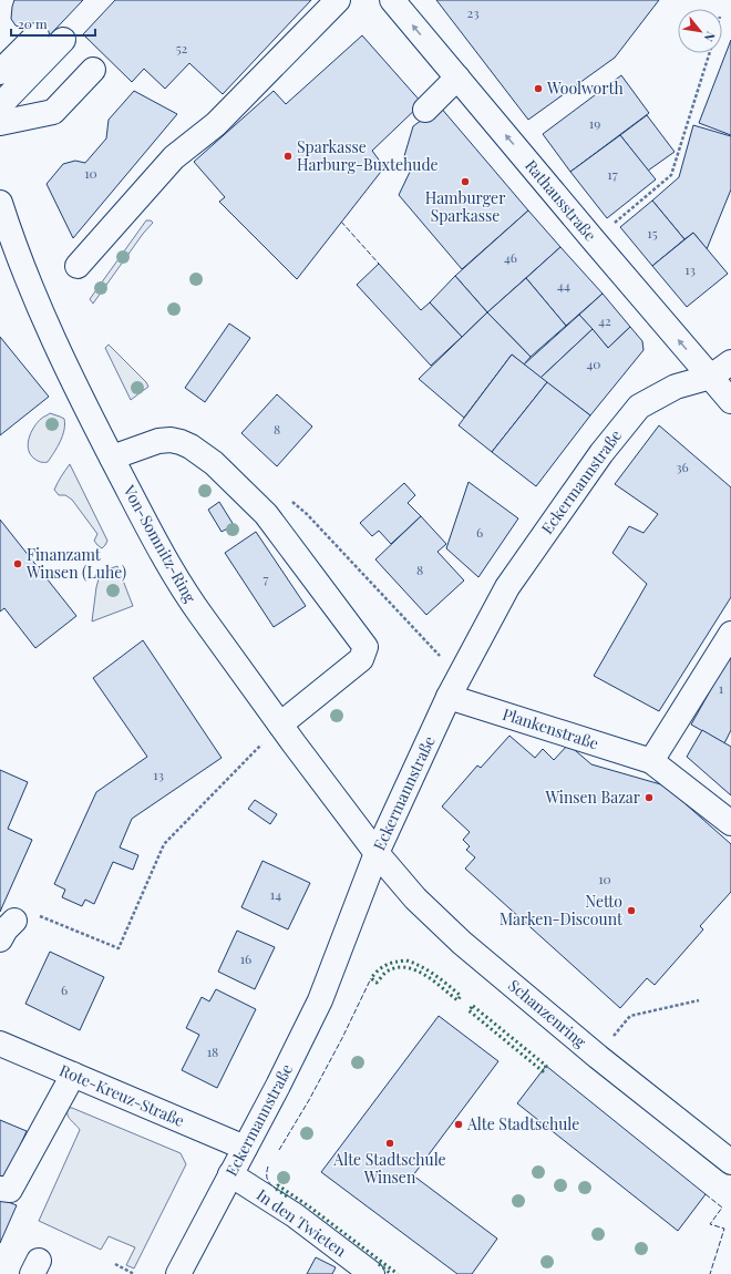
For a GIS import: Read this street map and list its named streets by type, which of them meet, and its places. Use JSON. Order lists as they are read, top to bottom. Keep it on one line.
{"streets":{"street":["Rathausstraße","Eckermannstraße","Von-Somnitz-Ring","Plankenstraße","Schanzenring","Rote-Kreuz-Straße","In den Twieten"]},"crossings":[["Rathausstraße","Eckermannstraße"],["Eckermannstraße","Von-Somnitz-Ring"],["Eckermannstraße","Plankenstraße"],["Eckermannstraße","Schanzenring"],["Eckermannstraße","Rote-Kreuz-Straße"],["Eckermannstraße","In den Twieten"],["Von-Somnitz-Ring","Schanzenring"]],"one_way":["Rathausstraße"],"places":["Woolworth","Sparkasse Harburg-Buxtehude","Hamburger Sparkasse","Finanzamt Winsen (Luhe)","Winsen Bazar","Netto Marken-Discount","Alte Stadtschule","Alte Stadtschule Winsen"],"house_numbers":["23","52","19","10","17","15","46","13","44","42","40","8","36","6","8","7","1","13","10","14","16","6","18"],"scale_bar":"20 m","north":"bottom right"}
